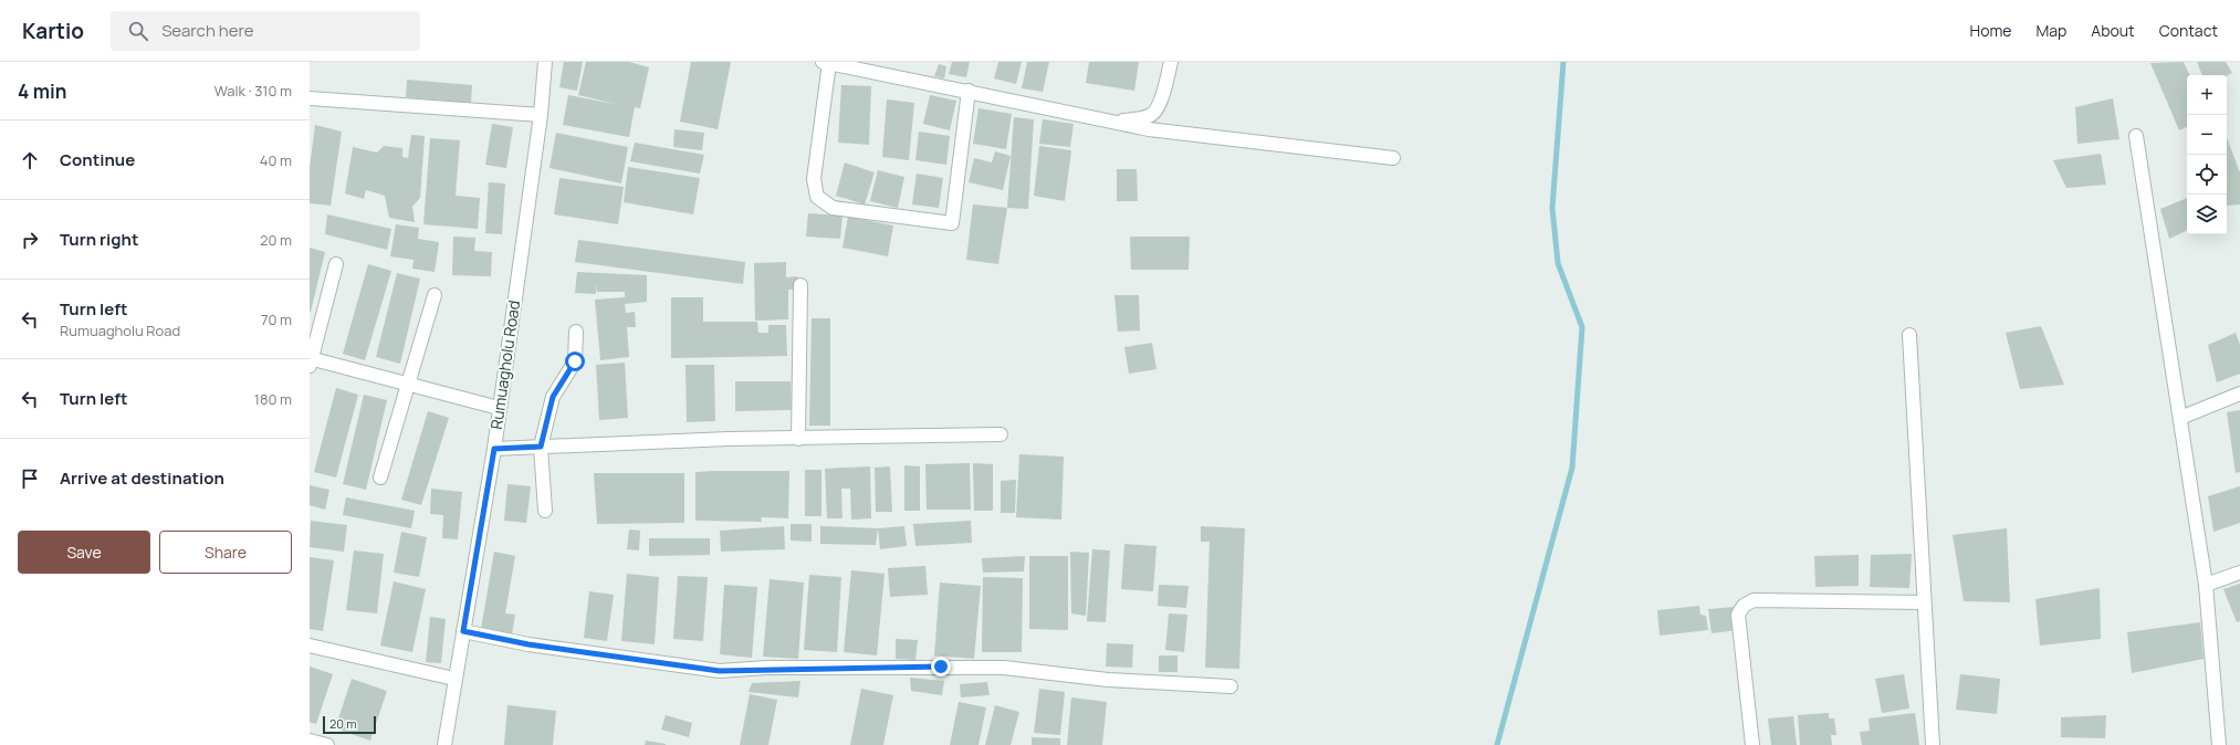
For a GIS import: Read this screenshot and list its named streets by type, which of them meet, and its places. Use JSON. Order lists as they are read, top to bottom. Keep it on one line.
{"streets":{"street":["Rumuagholu Road"]},"scale_bar":"20 m","page":{"header":"Kartio","search":"Search here","nav":["Home","Map","About","Contact"],"heading":["4 min","Walk · 310 m"],"map_buttons":["+","−"],"list":[["Continue","40 m"],["Turn right","20 m"],["Turn left","Rumuagholu Road","70 m"],["Turn left","180 m"],"Arrive at destination"],"buttons":["Save","Share"],"scale":"20 m"}}
